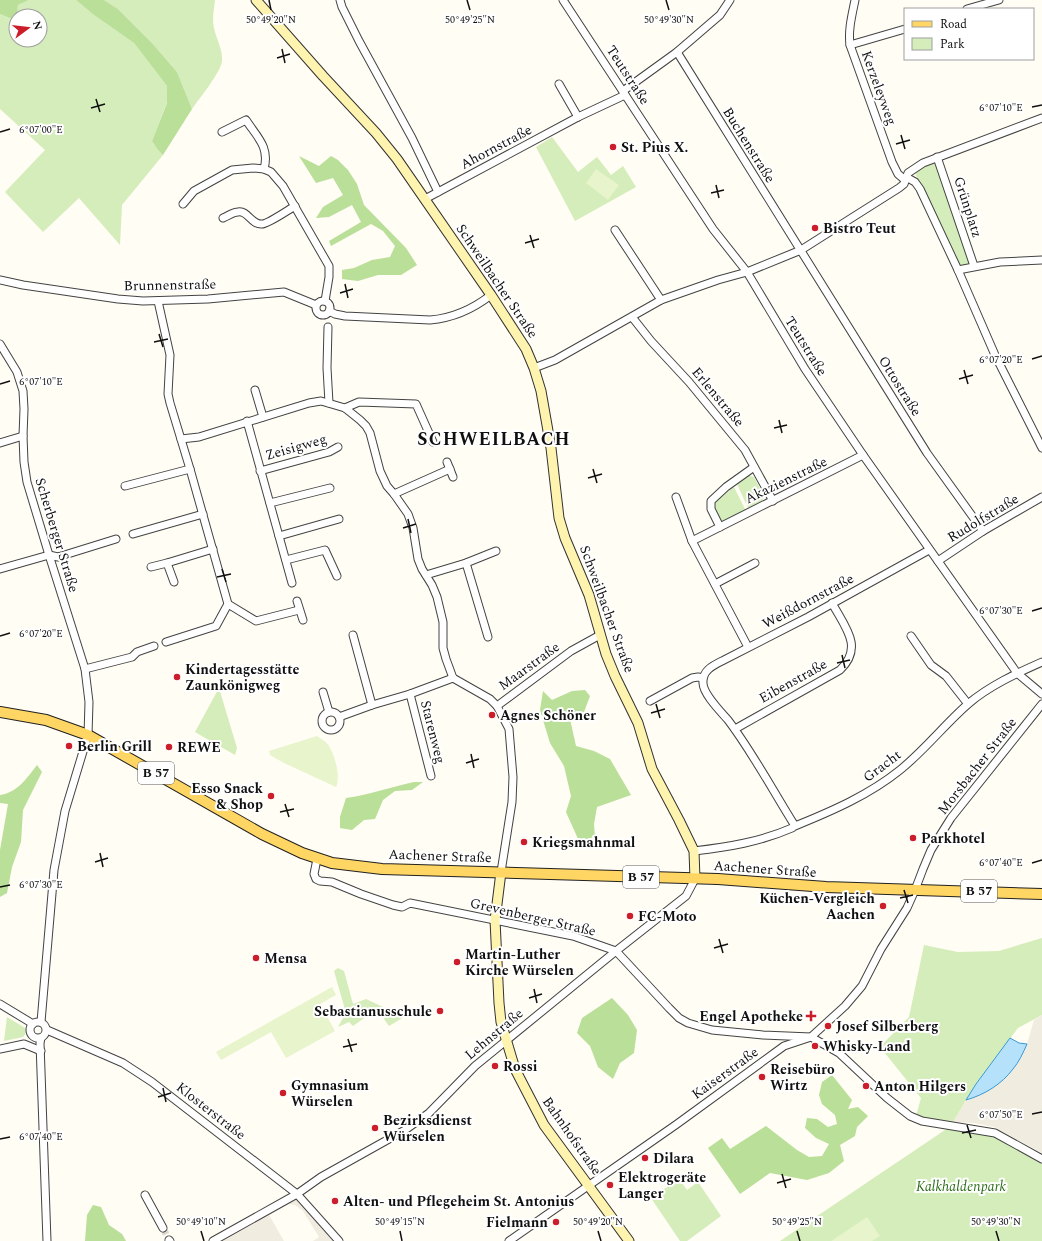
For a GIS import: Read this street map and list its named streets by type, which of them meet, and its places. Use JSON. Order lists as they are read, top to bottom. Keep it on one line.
{"streets":{"main road":["Schweilbacher Straße","B 57","Aachener Straße","Bahnhofstraße"],"street":["Teutstraße","Kerzeleyweg","Buchenstraße","Ahornstraße","Grünplatz","Brunnenstraße","Ottostraße","Erlenstraße","Zeisigweg","Akazienstraße","Rudolfstraße","Scherberger Straße","Weißdornstraße","Maarstraße","Eibenstraße","Starenweg","Gracht","Morsbacher Straße","Grevenberger Straße","Lehnstraße","Kaiserstraße","Klosterstraße"]},"crossings":[["Teutstraße","Ahornstraße"],["Teutstraße","Akazienstraße"],["Teutstraße","Rudolfstraße"],["Teutstraße","Weißdornstraße"],["Teutstraße","Gracht"],["Buchenstraße","Ahornstraße"],["Buchenstraße","Ottostraße"],["Ahornstraße","Schweilbacher Straße"],["Schweilbacher Straße","Brunnenstraße"],["Schweilbacher Straße","Maarstraße"],["Schweilbacher Straße","Gracht"],["Schweilbacher Straße","Aachener Straße"],["Schweilbacher Straße","Lehnstraße"],["Ottostraße","Rudolfstraße"],["Erlenstraße","Akazienstraße"],["Scherberger Straße","Aachener Straße"],["Scherberger Straße","Klosterstraße"],["Weißdornstraße","Eibenstraße"],["Maarstraße","Aachener Straße"],["Maarstraße","Bahnhofstraße"],["Morsbacher Straße","B 57"],["Morsbacher Straße","Aachener Straße"],["Morsbacher Straße","Kaiserstraße"],["B 57","Aachener Straße"],["B 57","Kaiserstraße"],["Aachener Straße","Grevenberger Straße"],["Aachener Straße","Lehnstraße"],["Aachener Straße","Kaiserstraße"],["Aachener Straße","Bahnhofstraße"],["Grevenberger Straße","Lehnstraße"],["Grevenberger Straße","Kaiserstraße"],["Grevenberger Straße","Bahnhofstraße"],["Lehnstraße","Klosterstraße"],["Lehnstraße","Bahnhofstraße"],["Kaiserstraße","Bahnhofstraße"]],"districts":["SCHWEILBACH"],"parks":["Kalkhaldenpark"],"places":{"other":["St. Pius X.","Bistro Teut","Kindertagesstätte Zaunkönigweg","Agnes Schöner","Berlin Grill","REWE","Esso Snack & Shop","Parkhotel","Kriegsmahnmal","Küchen-Vergleich Aachen","FC-Moto","Mensa","Martin-Luther Kirche Würselen","Sebastianusschule","Josef Silberberg","Whisky-Land","Rossi","Reisebüro Wirtz","Anton Hilgers","Gymnasium Würselen","Bezirksdienst Würselen","Dilara","Elektrogeräte Langer","Alten- und Pflegeheim St. Antonius","Fielmann"],"health":["Engel Apotheke"]},"legend":["Road","Park"],"north":"right","coordinates":["50°49'20\"N","50°49'25\"N","50°49'30\"N","6°07'10\"E","6°07'00\"E","6°07'20\"E","6°07'30\"E","6°07'40\"E","6°07'50\"E","50°49'10\"N","50°49'15\"N"]}
